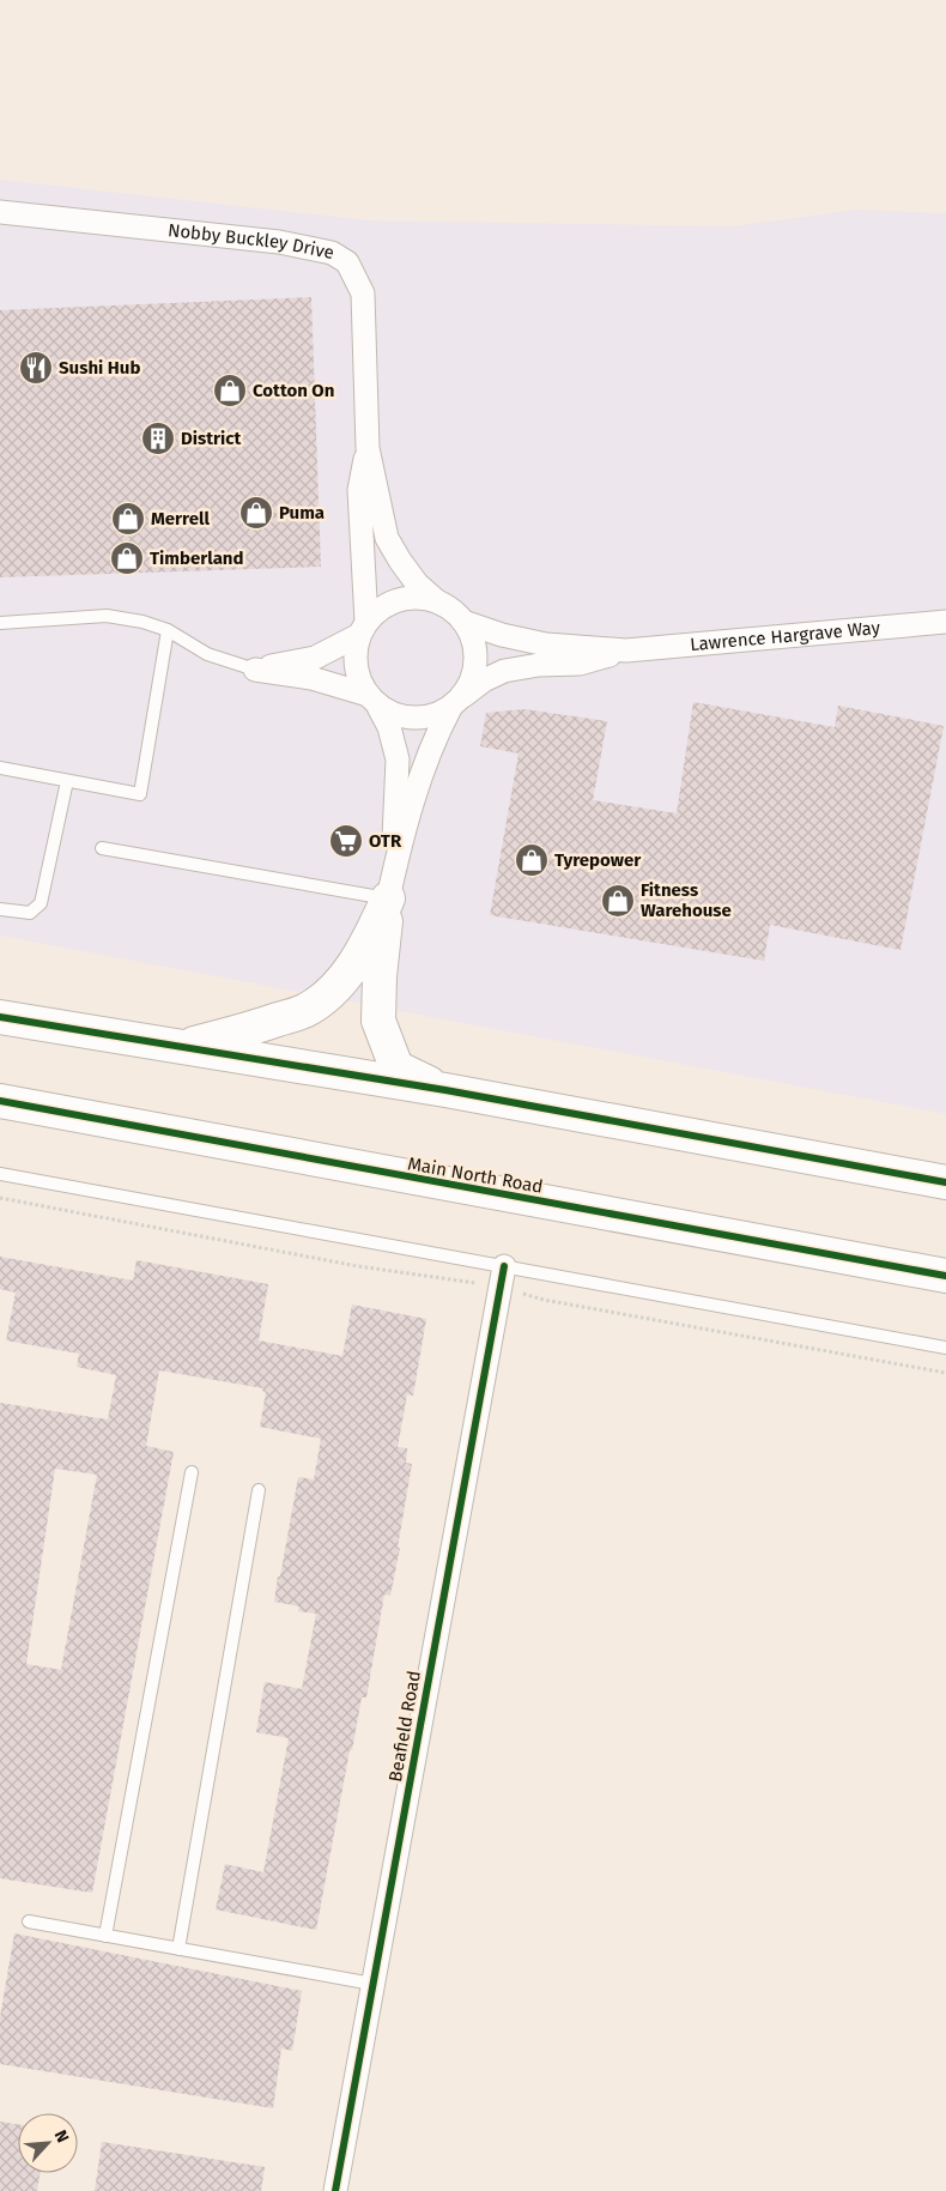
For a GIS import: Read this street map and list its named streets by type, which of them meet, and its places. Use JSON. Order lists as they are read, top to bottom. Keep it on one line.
{"streets":{"highway":["Main North Road"],"street":["Nobby Buckley Drive","Lawrence Hargrave Way","Beafield Road"]},"crossings":[["Nobby Buckley Drive","Lawrence Hargrave Way"]],"places":{"restaurant":["Sushi Hub"],"shop":["Cotton On","Puma","Merrell","Timberland","Tyrepower","Fitness Warehouse"],"building":["District"],"supermarket":["OTR"]},"north":"top right"}
